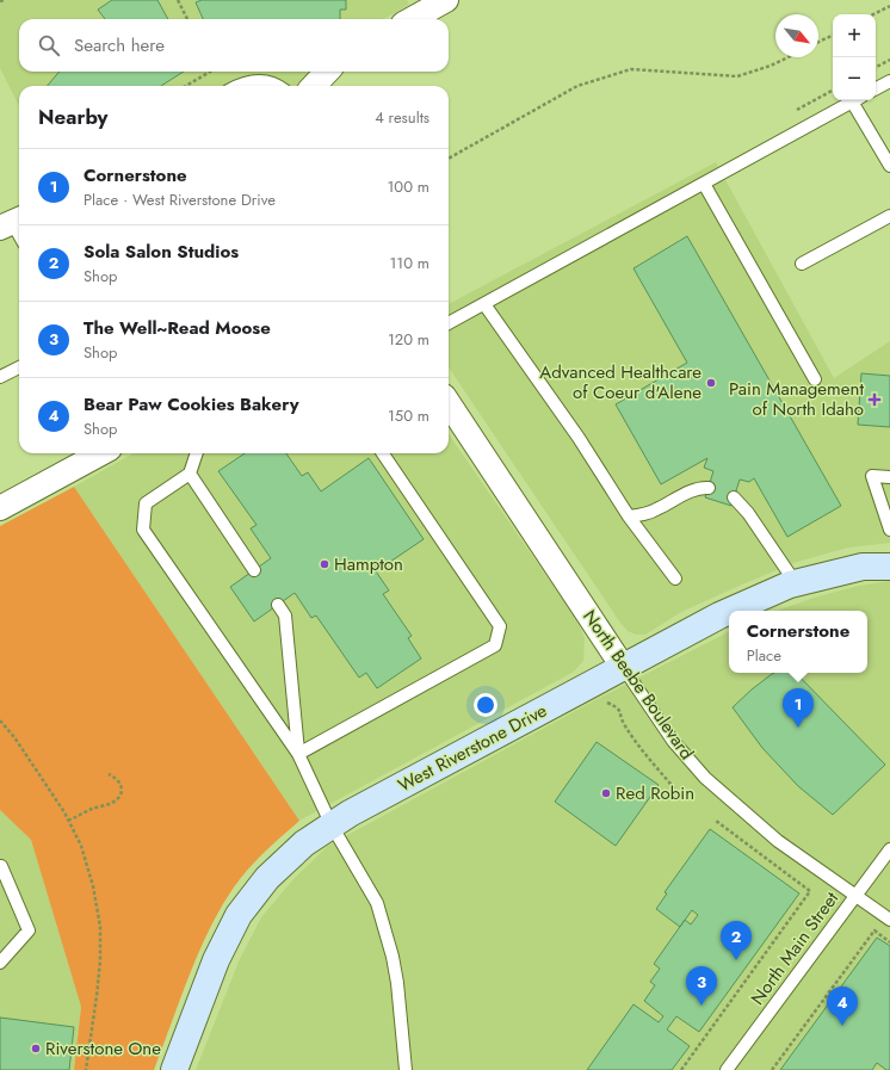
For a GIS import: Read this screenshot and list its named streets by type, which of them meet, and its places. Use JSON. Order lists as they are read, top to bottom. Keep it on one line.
{"streets":{"street":["North Beebe Boulevard","West Riverstone Drive"],"lane":["North Main Street"]},"crossings":[["North Beebe Boulevard","West Riverstone Drive"],["North Beebe Boulevard","North Main Street"]],"places":{"other":["Advanced Healthcare of Coeur d'Alene","Hampton","Red Robin","Riverstone One"],"health":["Pain Management of North Idaho"]},"north":"bottom right","page":{"map_buttons":["+","−"],"search":"Search here","heading":["Nearby","4 results"],"list":[{"mark":"1","name":"Cornerstone","note":"Place · West Riverstone Drive","value":"100 m"},{"mark":"2","name":"Sola Salon Studios","note":"Shop","value":"110 m"},{"mark":"3","name":"The Well~Read Moose","note":"Shop","value":"120 m"},{"mark":"4","name":"Bear Paw Cookies Bakery","note":"Shop","value":"150 m"}],"popup":["Cornerstone","Place"],"pins":["1","2","3","4"]}}
